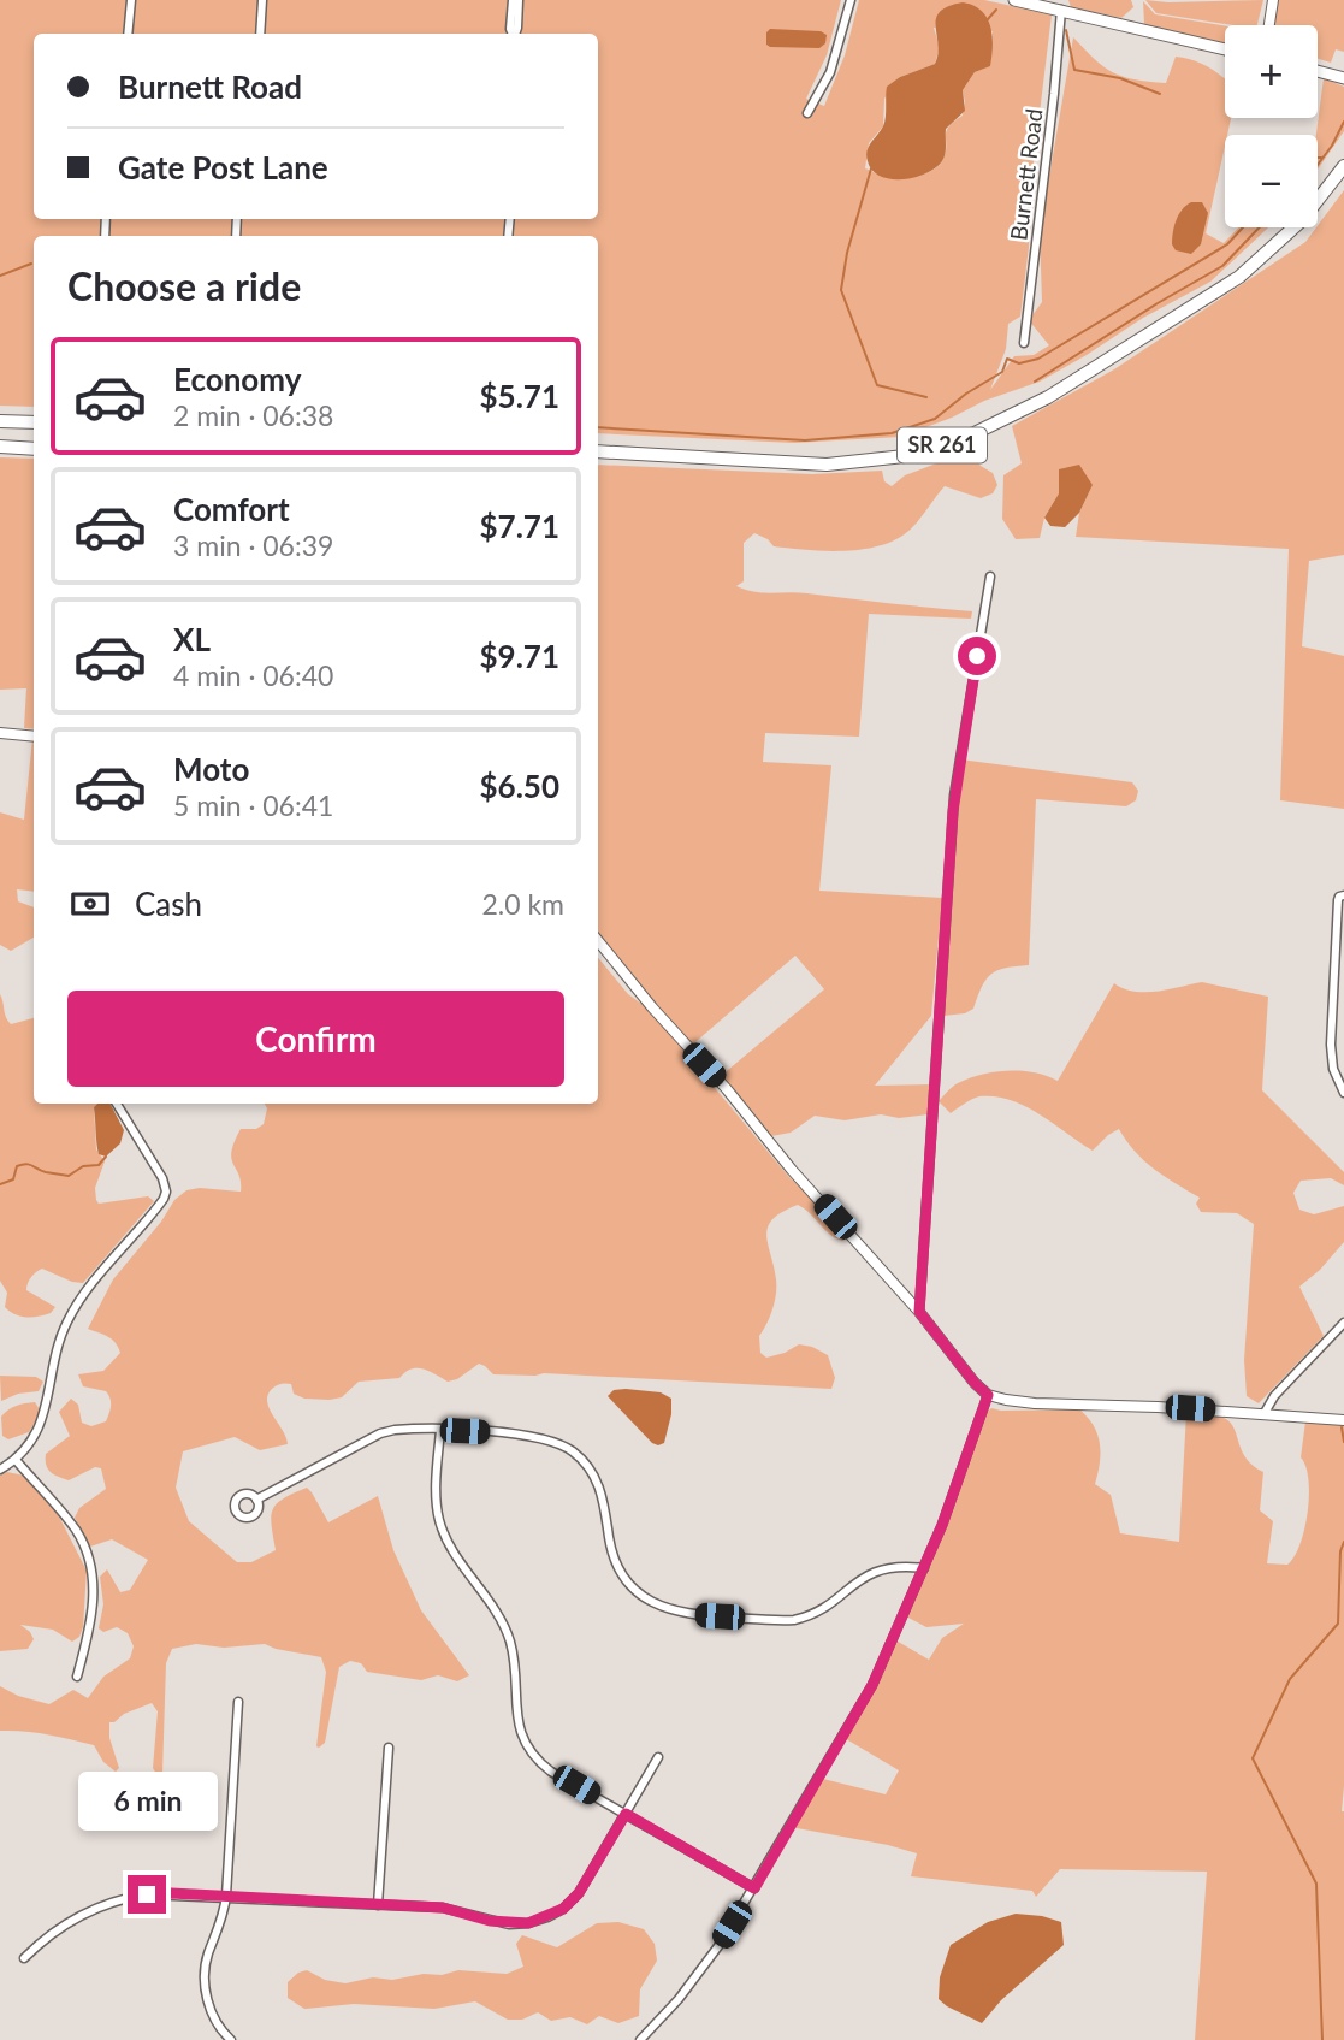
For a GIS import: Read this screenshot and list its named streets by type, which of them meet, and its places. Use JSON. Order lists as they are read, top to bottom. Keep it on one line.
{"streets":{"main road":["SR 261"],"street":["Burnett Road"]},"page":{"map_buttons":["+","−"],"banner":["Burnett Road","Gate Post Lane"],"heading":"Choose a ride","list":[{"name":"Economy","note":"2 min · 06:38","value":"$5.71"},{"name":"Comfort","note":"3 min · 06:39","value":"$7.71"},{"name":"XL","note":"4 min · 06:40","value":"$9.71"},{"name":"Moto","note":"5 min · 06:41","value":"$6.50"}],"pay":["Cash","2.0 km"],"buttons":"Confirm","bubble":"6 min"}}
